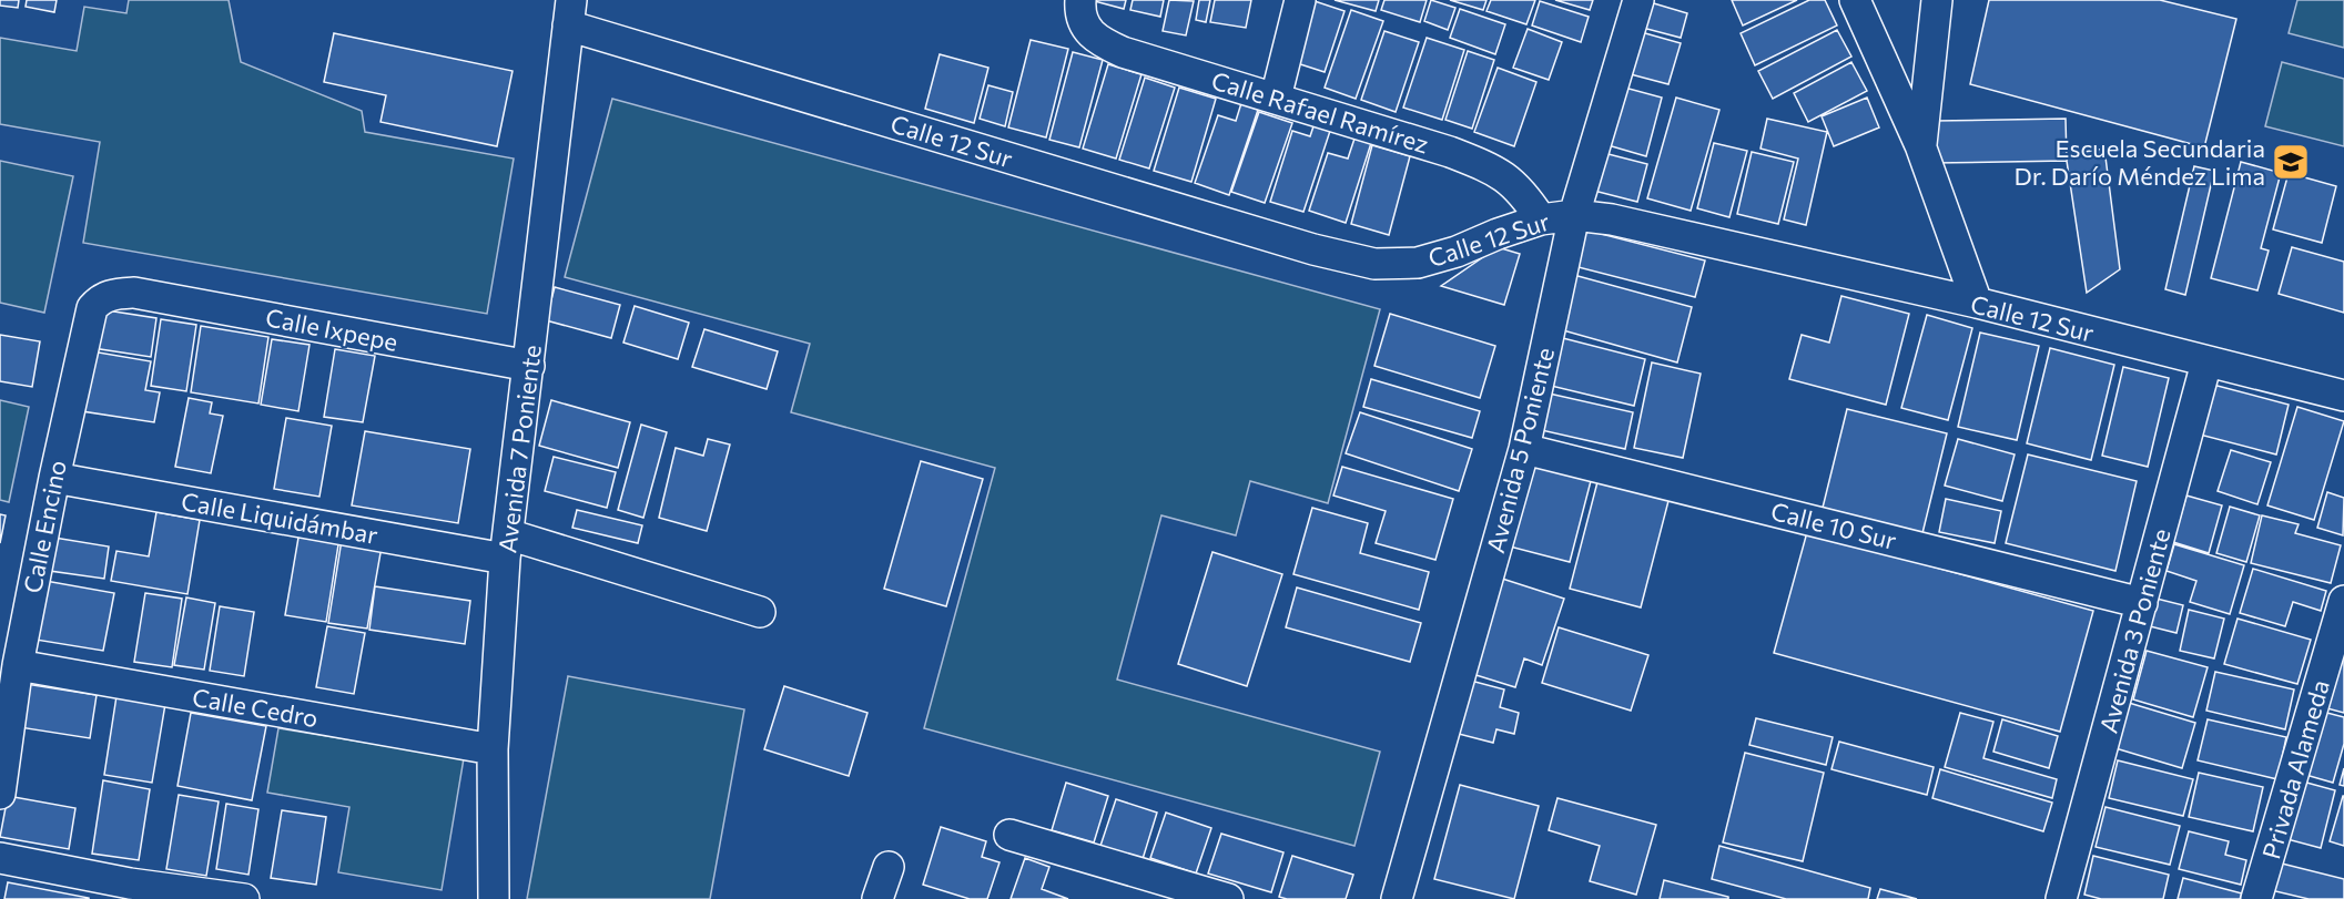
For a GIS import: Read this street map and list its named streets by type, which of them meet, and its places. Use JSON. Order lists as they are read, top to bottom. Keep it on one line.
{"streets":{"street":["Calle Rafael Ramírez","Calle 12 Sur","Calle Ixpepe","Avenida 7 Poniente","Avenida 5 Poniente","Calle Liquidámbar","Calle 10 Sur","Calle Encino","Avenida 3 Poniente","Calle Cedro","Privada Alameda"]},"crossings":[["Calle Rafael Ramírez","Calle 12 Sur"],["Calle 12 Sur","Avenida 7 Poniente"],["Calle 12 Sur","Avenida 5 Poniente"],["Calle 12 Sur","Avenida 3 Poniente"],["Calle Ixpepe","Avenida 7 Poniente"],["Calle Ixpepe","Calle Encino"],["Avenida 7 Poniente","Calle Liquidámbar"],["Avenida 7 Poniente","Calle Cedro"],["Avenida 5 Poniente","Calle 10 Sur"],["Calle Liquidámbar","Calle Encino"],["Calle 10 Sur","Avenida 3 Poniente"],["Calle Encino","Calle Cedro"]],"places":{"school or university":["Escuela Secundaria Dr. Darío Méndez Lima"]}}
